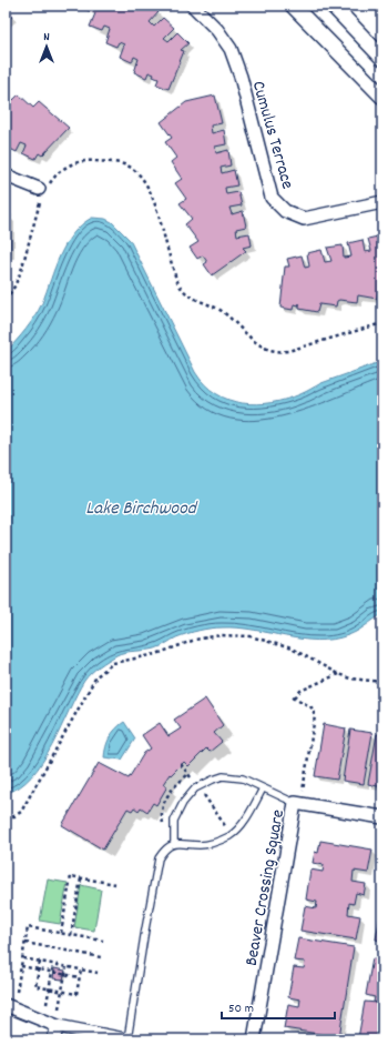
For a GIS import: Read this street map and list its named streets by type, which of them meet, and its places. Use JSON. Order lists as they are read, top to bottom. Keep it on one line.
{"streets":{"street":["Cumulus Terrace","Beaver Crossing Square"]},"water":["Lake Birchwood"],"scale_bar":"50 m","north":"top"}
